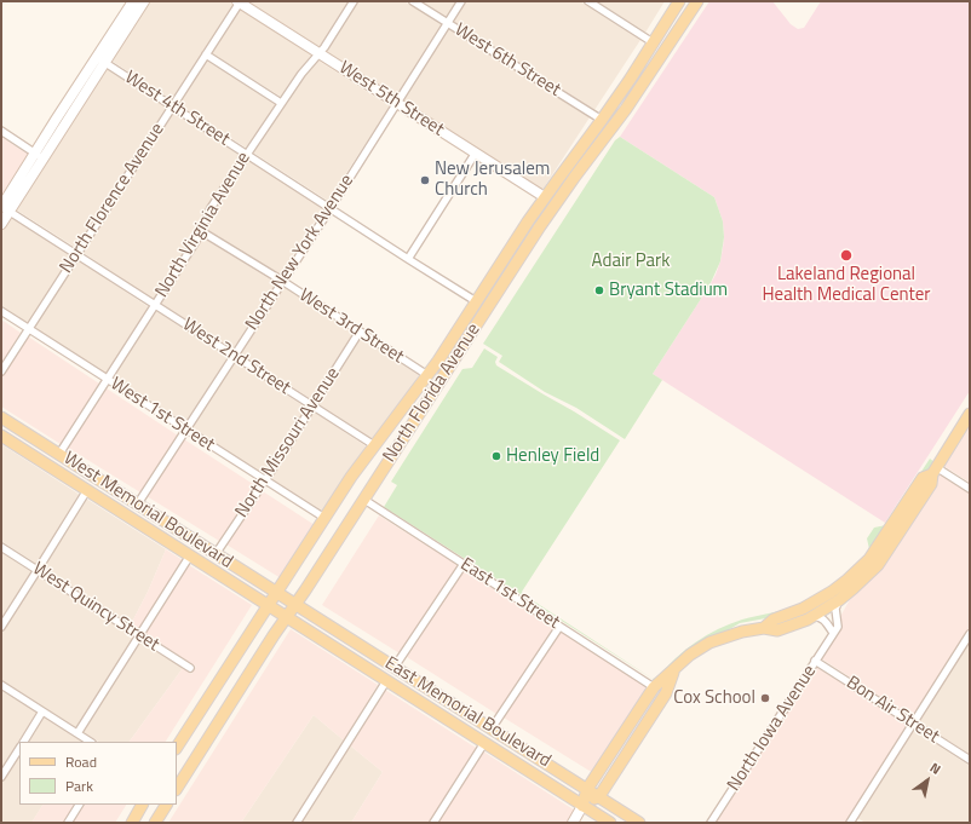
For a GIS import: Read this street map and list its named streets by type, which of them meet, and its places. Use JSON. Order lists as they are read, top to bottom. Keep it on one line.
{"streets":{"main road":["North Florida Avenue","West Memorial Boulevard","East Memorial Boulevard"],"street":["West 6th Street","West 5th Street","West 4th Street","North Florence Avenue","North Virginia Avenue","North New York Avenue","West 3rd Street","West 2nd Street","West 1st Street","North Missouri Avenue","East 1st Street","West Quincy Street","Bon Air Street","North Iowa Avenue"]},"crossings":[["West 6th Street","North New York Avenue"],["West 6th Street","North Florida Avenue"],["West 5th Street","North Florence Avenue"],["West 5th Street","North Virginia Avenue"],["West 5th Street","North New York Avenue"],["West 5th Street","North Florida Avenue"],["West 4th Street","North Florence Avenue"],["West 4th Street","North Virginia Avenue"],["West 4th Street","North New York Avenue"],["West 4th Street","North Florida Avenue"],["North Florence Avenue","West 2nd Street"],["North Florence Avenue","West 1st Street"],["North Virginia Avenue","West 3rd Street"],["North Virginia Avenue","West 2nd Street"],["North Virginia Avenue","West 1st Street"],["North Virginia Avenue","West Memorial Boulevard"],["North New York Avenue","West 3rd Street"],["North New York Avenue","West 2nd Street"],["North New York Avenue","West 1st Street"],["North New York Avenue","West Memorial Boulevard"],["West 3rd Street","North Florida Avenue"],["West 3rd Street","North Missouri Avenue"],["West 2nd Street","North Florida Avenue"],["West 2nd Street","North Missouri Avenue"],["North Florida Avenue","West 1st Street"],["North Florida Avenue","West Memorial Boulevard"],["North Florida Avenue","East 1st Street"],["North Florida Avenue","East Memorial Boulevard"],["West 1st Street","North Missouri Avenue"],["North Missouri Avenue","West Memorial Boulevard"],["West Memorial Boulevard","East Memorial Boulevard"],["Bon Air Street","North Iowa Avenue"]],"parks":["Adair Park"],"places":["New Jerusalem Church","Lakeland Regional Health Medical Center","Bryant Stadium","Henley Field","Cox School"],"legend":["Road","Park"],"north":"top right"}
